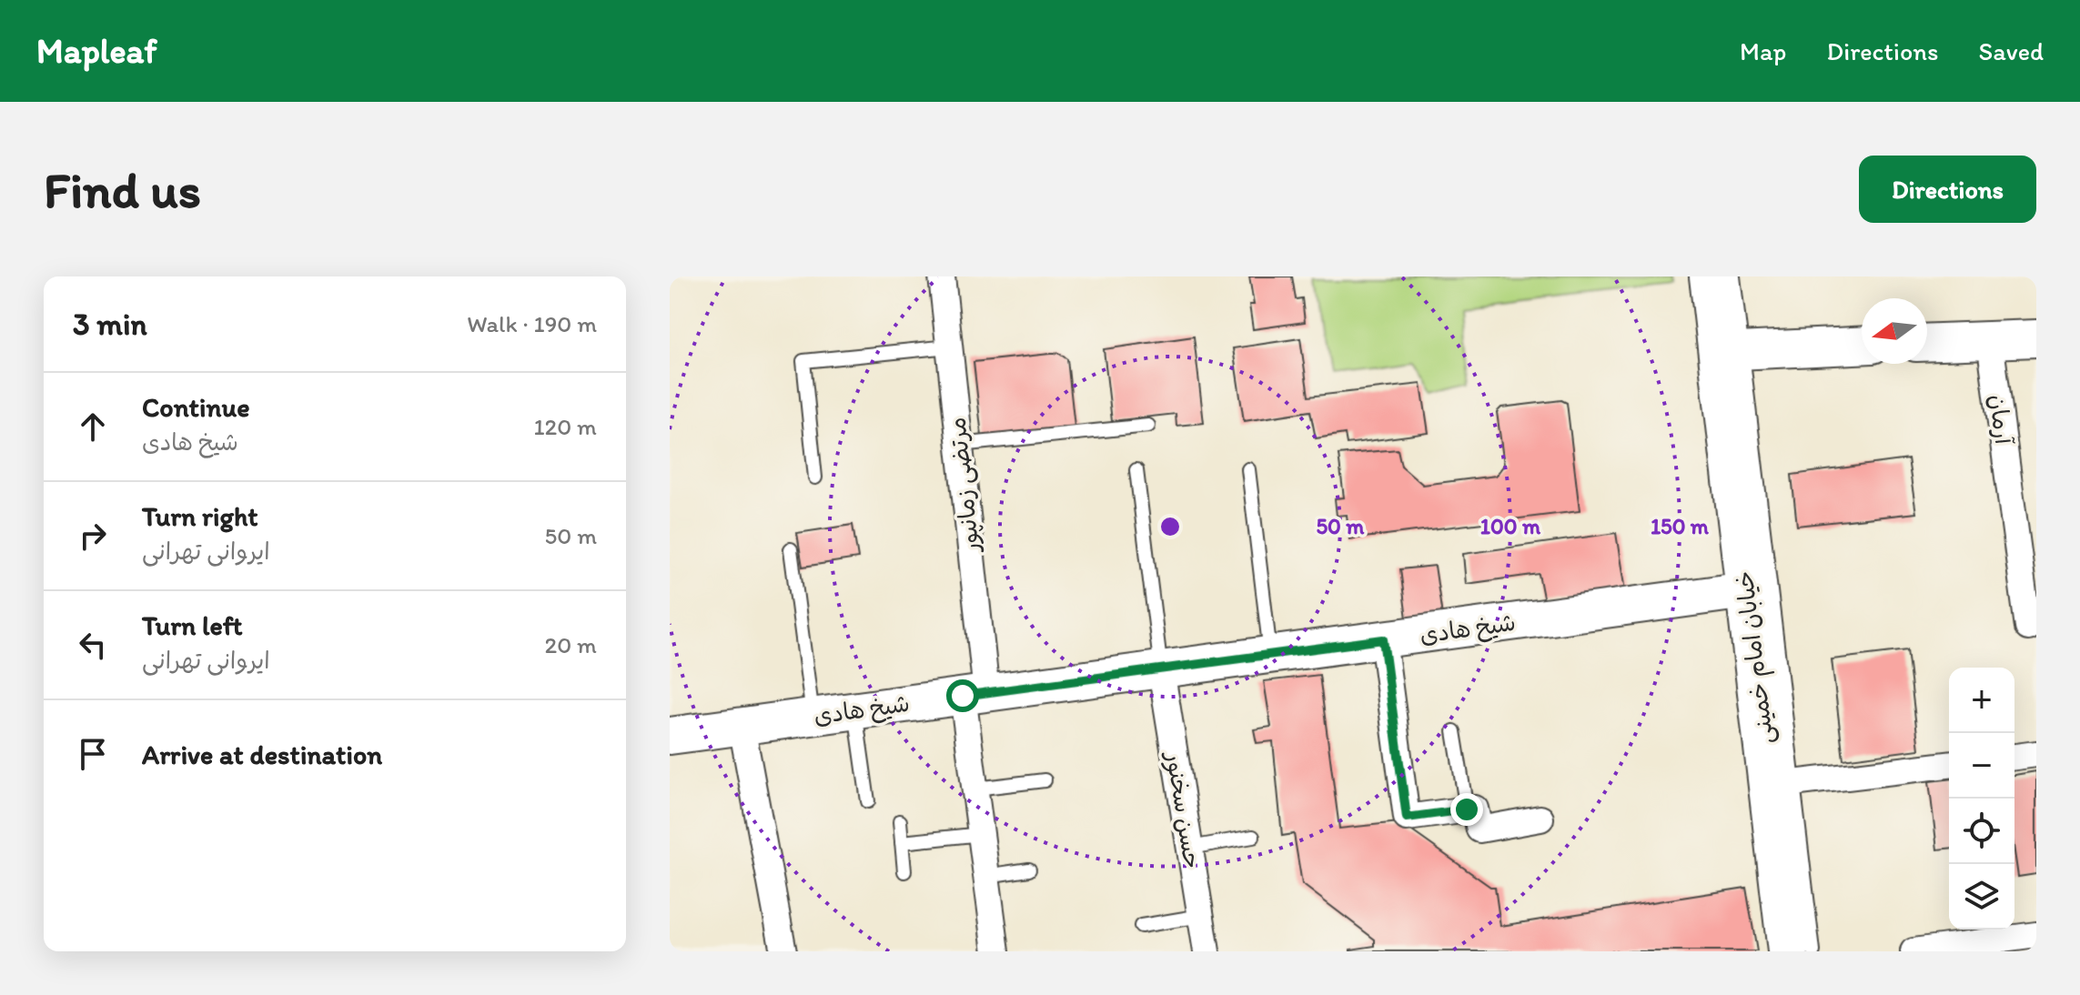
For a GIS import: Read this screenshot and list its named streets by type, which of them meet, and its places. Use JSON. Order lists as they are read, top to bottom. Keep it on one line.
{"streets":{"main road":["خیابان امام خمینی"],"street":["آرمان","مرتضی زمانپور","شیخ هادی","حسن سخنور"]},"crossings":[["مرتضی زمانپور","شیخ هادی"],["شیخ هادی","خیابان امام خمینی"],["شیخ هادی","حسن سخنور"]],"north":"left","page":{"header":"Mapleaf","nav":["Map","Directions","Saved"],"buttons":"Directions","title":"Find us","heading":["3 min","Walk · 190 m"],"list":[["Continue","شیخ هادی","120 m"],["Turn right","ایروانی تهرانی","50 m"],["Turn left","ایروانی تهرانی","20 m"],"Arrive at destination"],"map_buttons":["+","−"]},"rings":["50 m","100 m","150 m"]}
